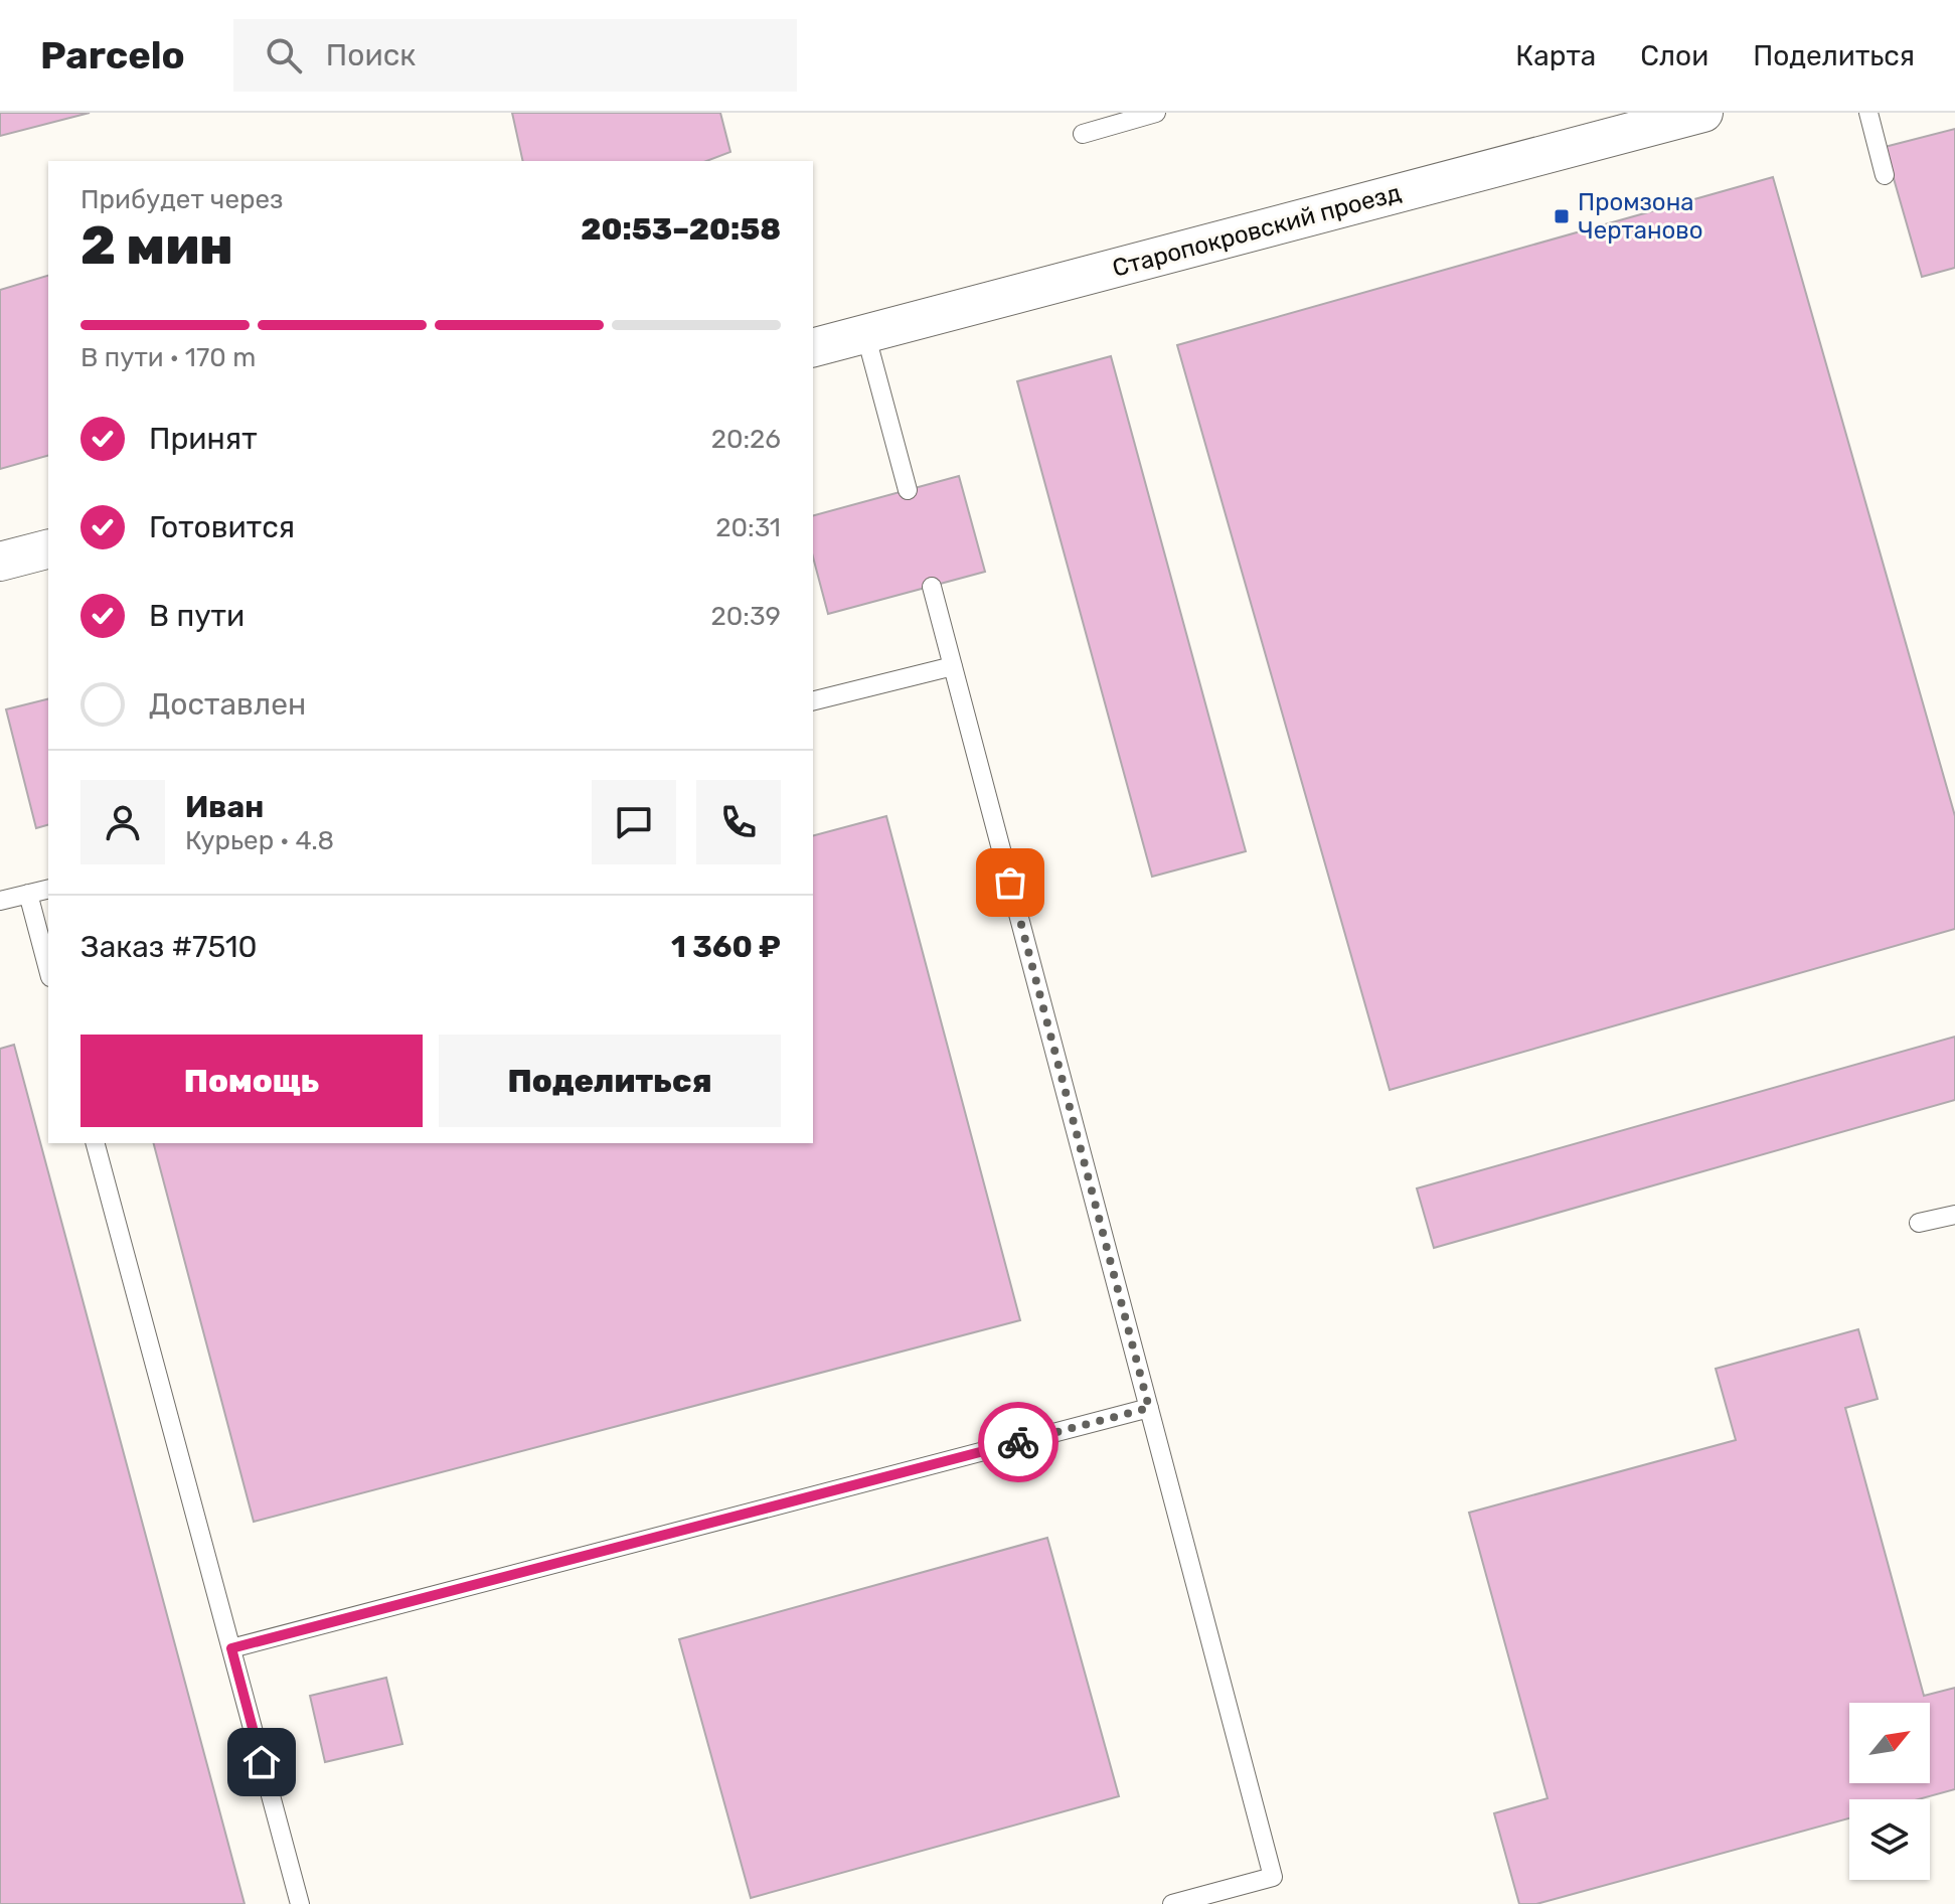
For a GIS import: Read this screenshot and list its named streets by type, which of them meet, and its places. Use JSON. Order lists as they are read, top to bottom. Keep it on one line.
{"streets":{"street":["Старопокровский проезд"]},"places":{"transit":["Промзона Чертаново"]},"north":"top right","page":{"header":"Parcelo","search":"Поиск","nav":["Карта","Слои","Поделиться"],"heading":["2 мин","Прибудет через","20:53–20:58"],"panel":["Иван","Курьер · 4.8","Заказ #7510","1 360 ₽"],"bar":"В пути · 170 m","list":[["Принят","20:26"],["Готовится","20:31"],["В пути","20:39"],"Доставлен"],"buttons":["Помощь","Поделиться"]}}
